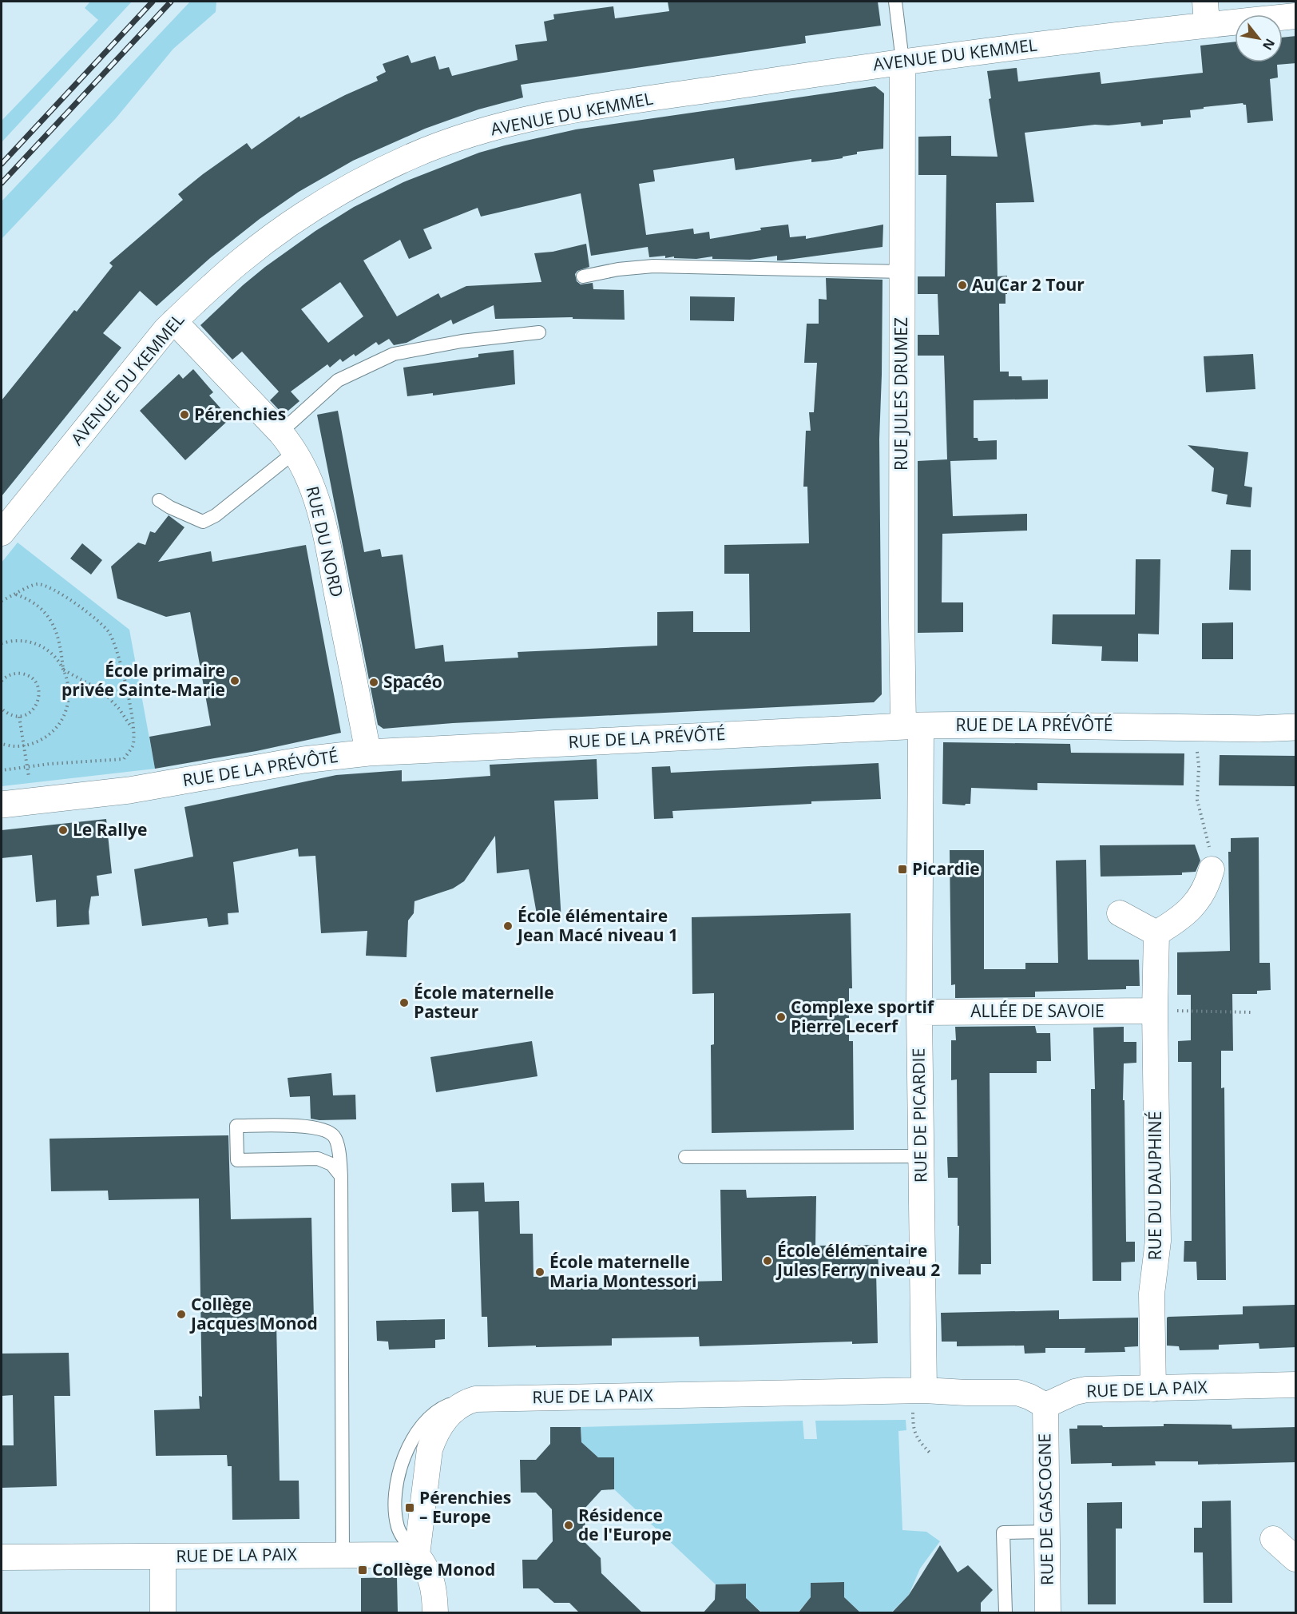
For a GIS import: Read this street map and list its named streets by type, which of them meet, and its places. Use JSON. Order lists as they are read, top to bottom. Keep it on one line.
{"streets":{"street":["AVENUE DU KEMMEL","RUE JULES DRUMEZ","RUE DU NORD","RUE DE LA PRÉVÔTÉ","ALLÉE DE SAVOIE","RUE DE PICARDIE","RUE DU DAUPHINÉ","RUE DE LA PAIX","RUE DE GASCOGNE"]},"crossings":[["AVENUE DU KEMMEL","RUE JULES DRUMEZ"],["AVENUE DU KEMMEL","RUE DU NORD"],["RUE JULES DRUMEZ","RUE DE LA PRÉVÔTÉ"],["RUE JULES DRUMEZ","RUE DE PICARDIE"],["RUE DU NORD","RUE DE LA PRÉVÔTÉ"],["RUE DE LA PRÉVÔTÉ","RUE DE PICARDIE"],["ALLÉE DE SAVOIE","RUE DE PICARDIE"],["ALLÉE DE SAVOIE","RUE DU DAUPHINÉ"],["RUE DE PICARDIE","RUE DE LA PAIX"],["RUE DU DAUPHINÉ","RUE DE LA PAIX"],["RUE DE LA PAIX","RUE DE GASCOGNE"]],"places":{"other":["Au Car 2 Tour","Pérenchies","École primaire privée Sainte-Marie","Spacéo","Le Rallye","École élémentaire Jean Macé niveau 1","École maternelle Pasteur","Complexe sportif Pierre Lecerf","École élémentaire Jules Ferry niveau 2","École maternelle Maria Montessori","Collège Jacques Monod","Résidence de l'Europe"],"transit":["Picardie","Pérenchies – Europe","Collège Monod"]},"north":"bottom right"}
